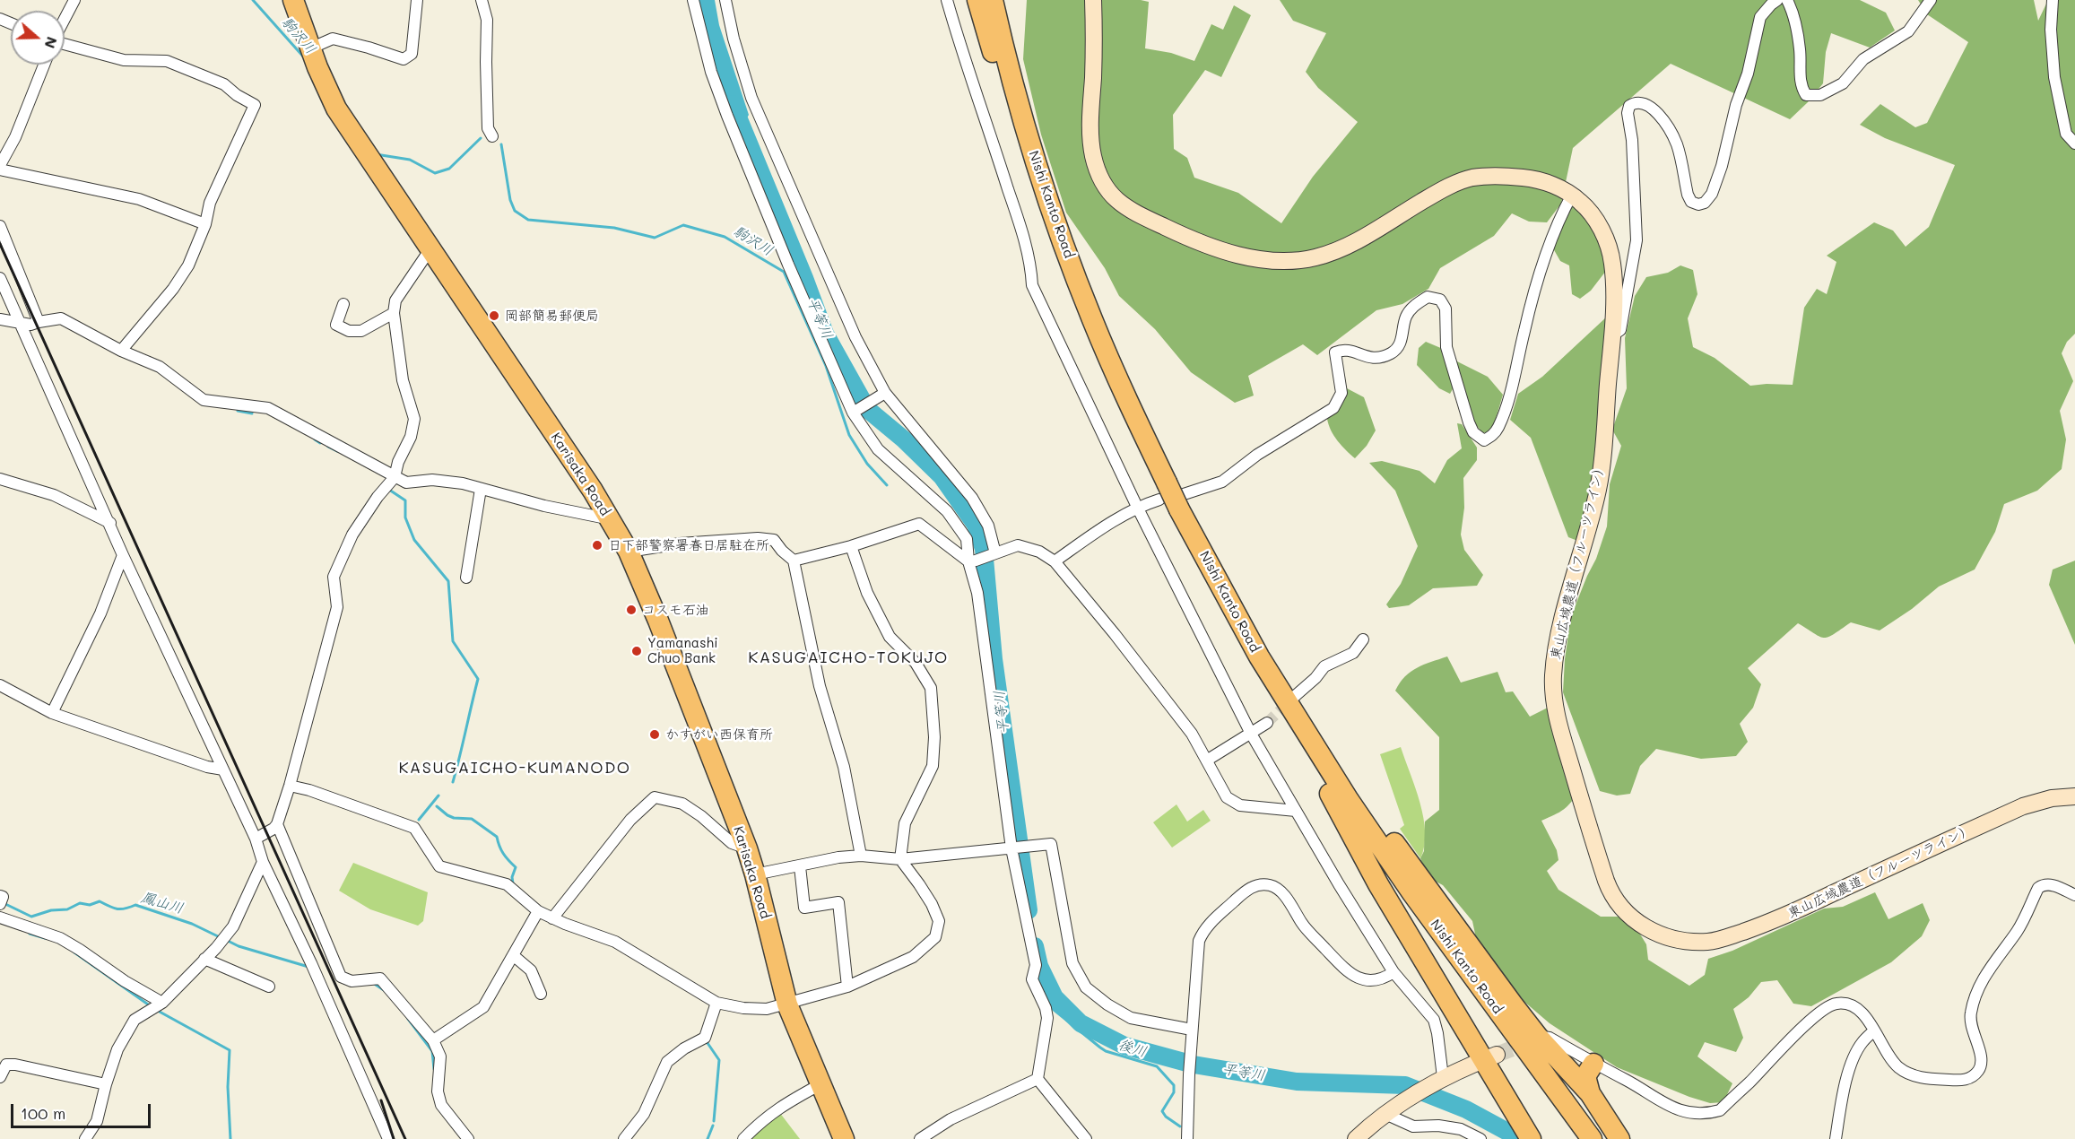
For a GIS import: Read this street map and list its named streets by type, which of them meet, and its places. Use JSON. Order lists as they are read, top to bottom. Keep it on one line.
{"streets":{"highway":["Nishi Kanto Road","Karisaka Road"],"street":["東山広域農道（フルーツライン）"]},"districts":["KASUGAICHO-TOKUJO","KASUGAICHO-KUMANODO"],"water":["駒沢川","平等川","鳳山川","後川"],"places":["岡部簡易郵便局","日下部警察署春日居駐在所","コスモ石油","Yamanashi Chuo Bank","かすがい西保育所"],"scale_bar":"100 m","north":"right"}
